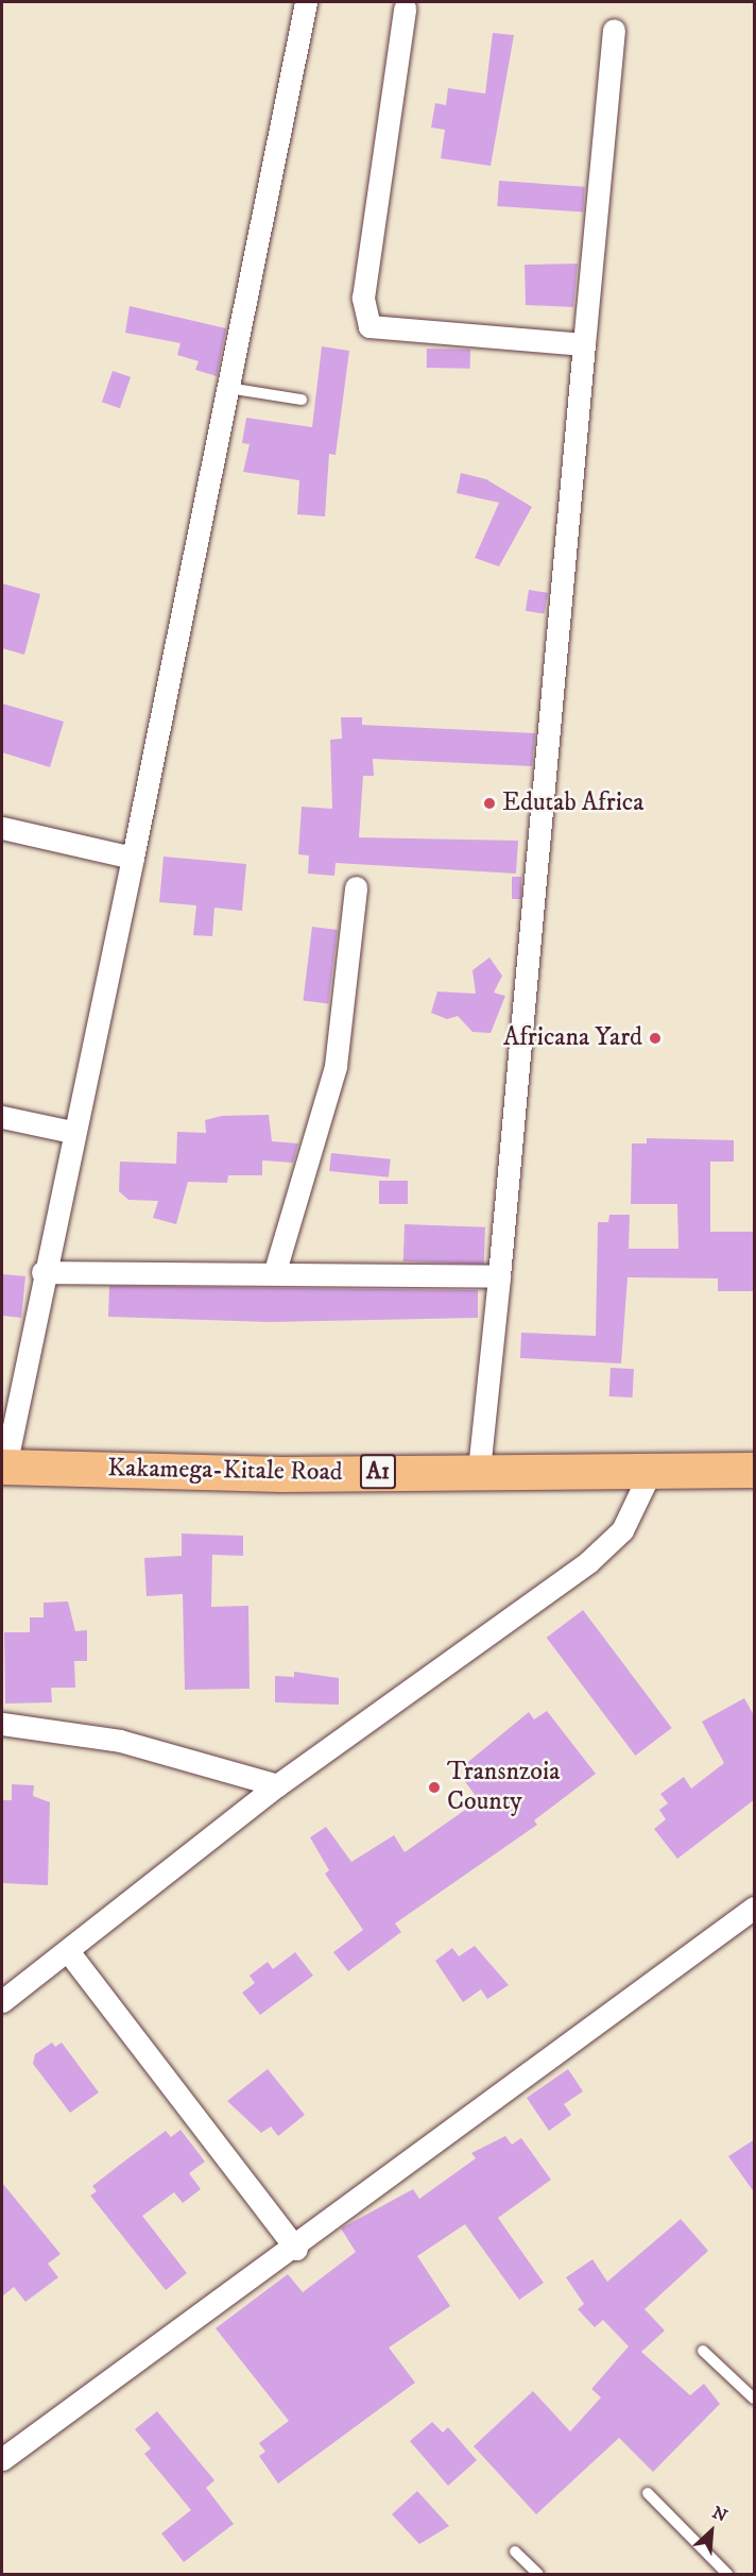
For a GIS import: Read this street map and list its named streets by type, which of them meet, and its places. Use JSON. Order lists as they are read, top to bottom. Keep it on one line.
{"streets":{"highway":["Kakamega-Kitale Road","A1"]},"places":["Edutab Africa","Africana Yard","Transnzoia County"],"north":"top right"}
